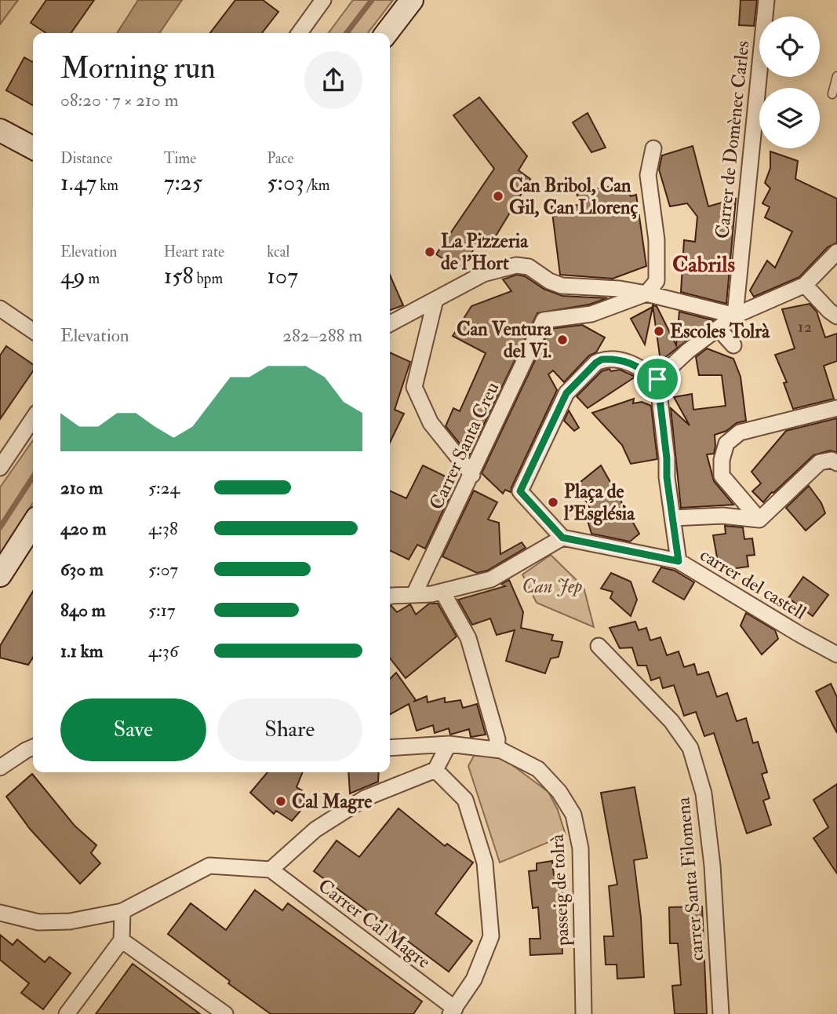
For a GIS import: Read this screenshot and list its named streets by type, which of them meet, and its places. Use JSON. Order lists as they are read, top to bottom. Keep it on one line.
{"streets":{"street":["Carrer de Domènec Carles","Carrer Santa Creu","carrer del castell","carrer Santa Filomena","passeig de tolrà","Carrer Cal Magre"]},"districts":["Cabrils"],"parks":["Can Jep"],"places":["Can Bribol, Can Gil, Can Llorenç","La Pizzeria de l’Hort","Escoles Tolrà","Can Ventura del Vi.","Plaça de l'Església","Cal Magre"],"house_numbers":["12"],"page":{"heading":["Morning run","08:20 · 7 × 210 m"],"stats":[["Distance","1.47 km"],["Time","7:25"],["Pace","5:03 /km"],["Elevation","49 m"],["Heart rate","158 bpm"],["kcal","107"]],"chart":["Elevation","282–288 m"],"list":[{"name":"210 m","note":"5:24"},{"name":"420 m","note":"4:38"},{"name":"630 m","note":"5:07"},{"name":"840 m","note":"5:17"},{"name":"1.1 km","note":"4:36"}],"buttons":["Save","Share"]}}
